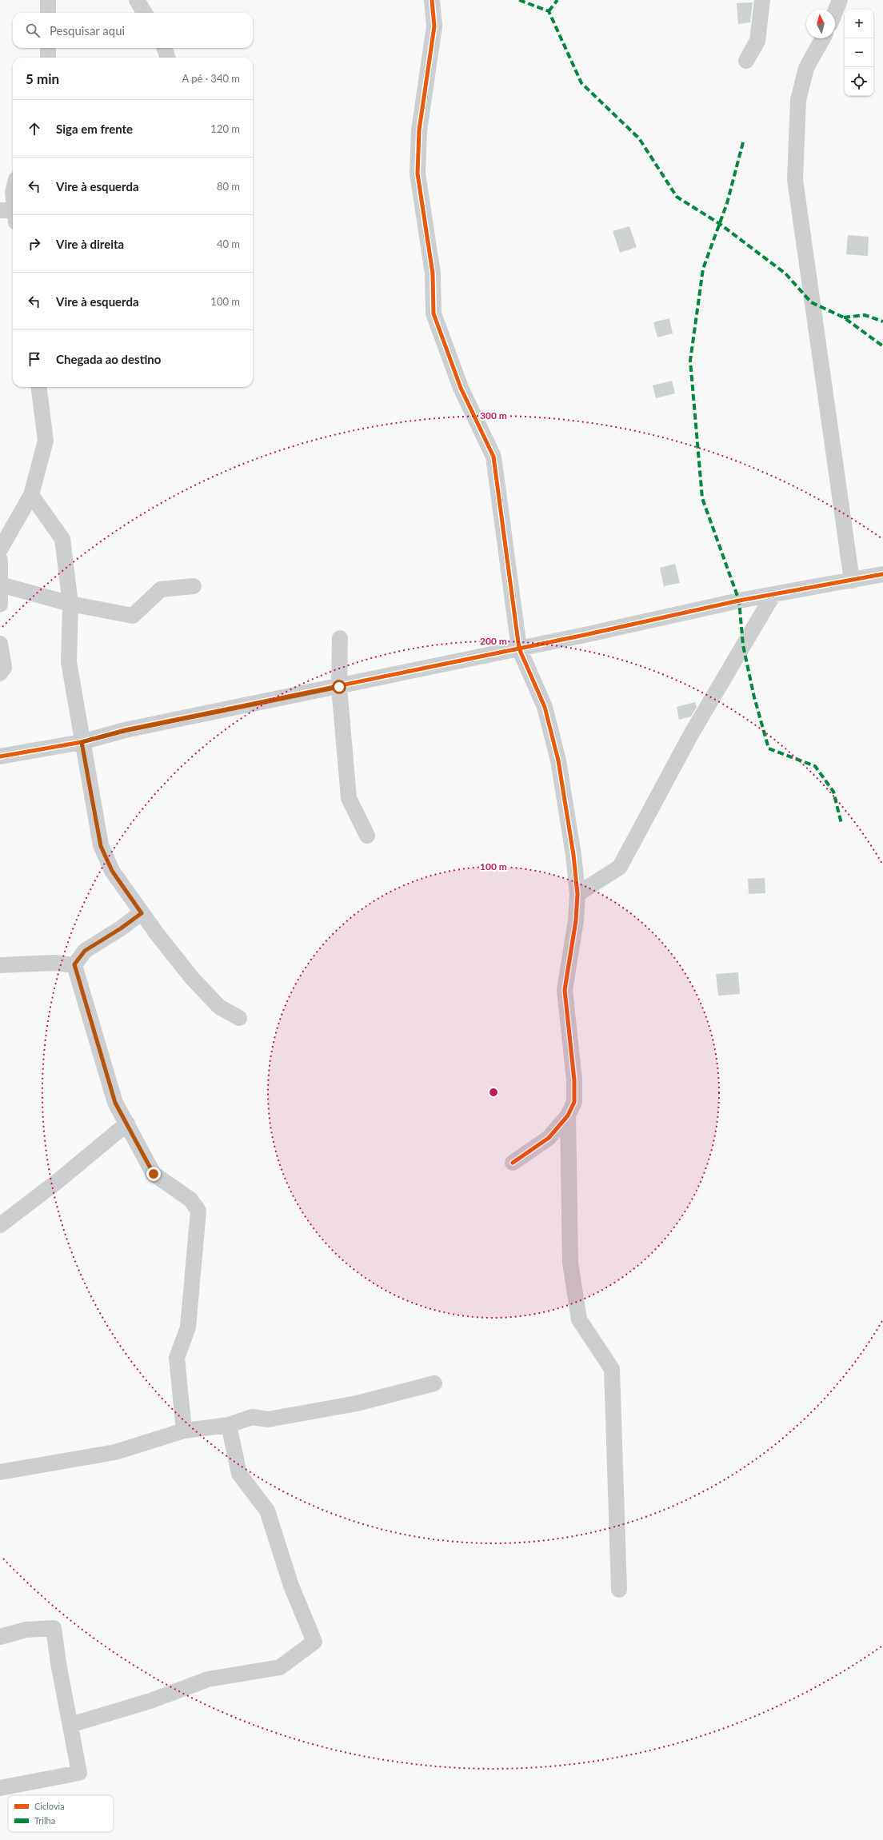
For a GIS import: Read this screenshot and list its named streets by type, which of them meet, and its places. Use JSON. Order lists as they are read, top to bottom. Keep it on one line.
{"legend":["Ciclovia","Trilha"],"north":"top","page":{"map_buttons":["+","−"],"search":"Pesquisar aqui","heading":["5 min","A pé · 340 m"],"list":[["Siga em frente","120 m"],["Vire à esquerda","80 m"],["Vire à direita","40 m"],["Vire à esquerda","100 m"],"Chegada ao destino"]},"rings":["300 m","200 m","100 m"]}
